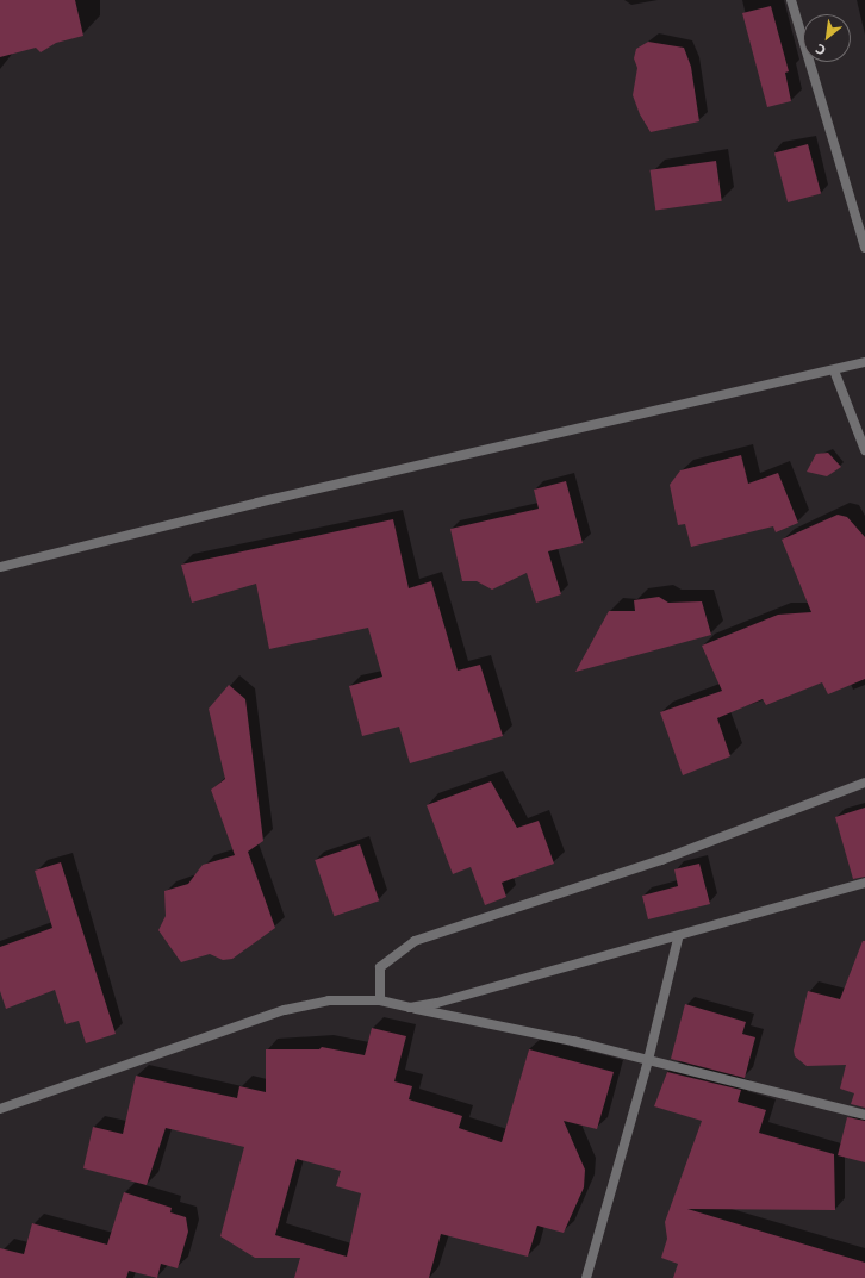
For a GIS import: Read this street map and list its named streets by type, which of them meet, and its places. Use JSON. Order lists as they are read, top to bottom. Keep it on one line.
{"north":"bottom left"}
